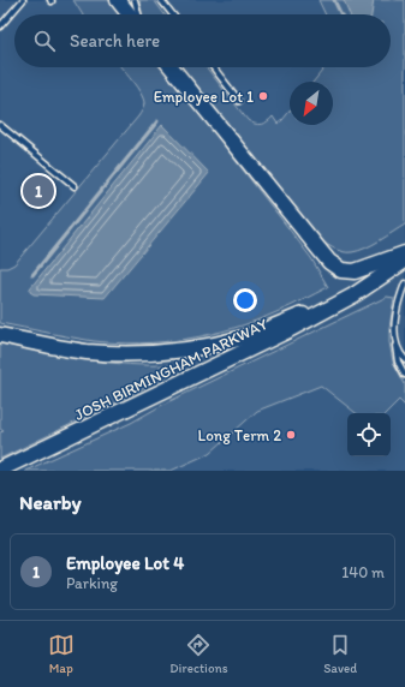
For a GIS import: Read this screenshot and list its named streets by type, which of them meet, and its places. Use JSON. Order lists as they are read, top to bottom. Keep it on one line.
{"streets":{"main road":["JOSH BIRMINGHAM PARKWAY"]},"places":["Employee Lot 1","Long Term 2"],"north":"bottom left","page":{"search":"Search here","pins":"1","heading":"Nearby","list":[{"mark":"1","name":"Employee Lot 4","note":"Parking","value":"140 m"}],"nav":["Map","Directions","Saved"]}}
